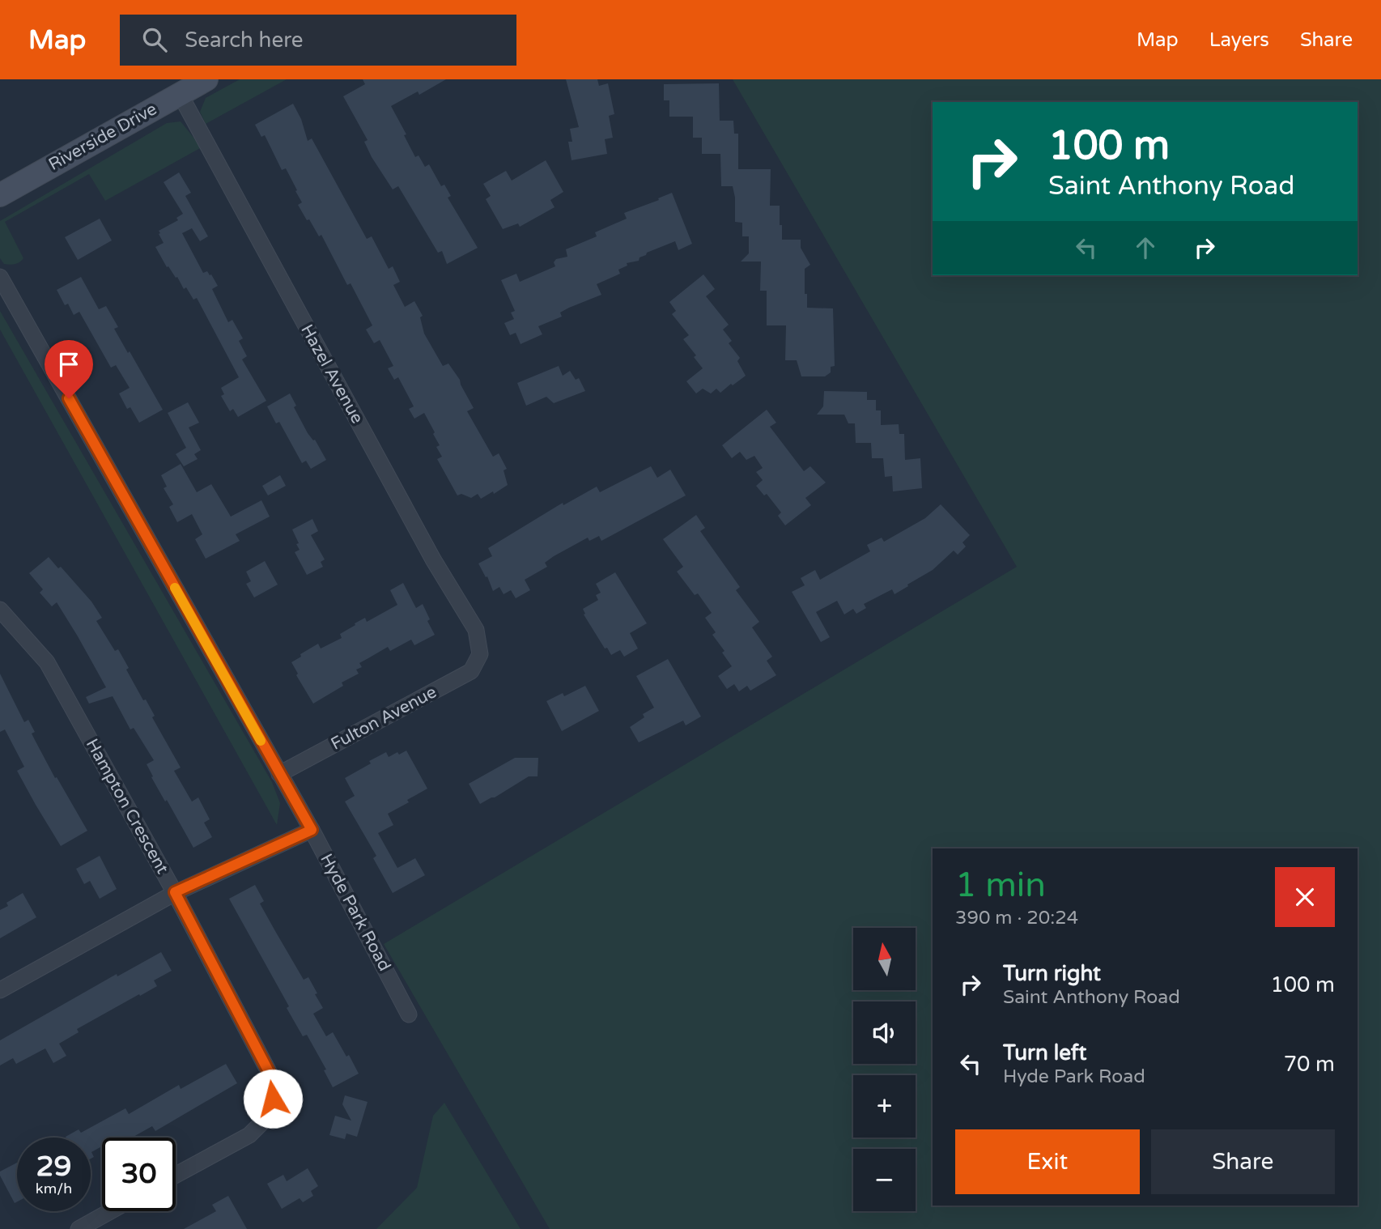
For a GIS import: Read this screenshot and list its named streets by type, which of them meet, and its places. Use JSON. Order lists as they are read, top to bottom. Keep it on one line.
{"streets":{"main road":["Riverside Drive"],"street":["Hazel Avenue","Fulton Avenue","Hampton Crescent","Hyde Park Road"]},"crossings":[["Riverside Drive","Hazel Avenue"],["Hazel Avenue","Fulton Avenue"],["Fulton Avenue","Hyde Park Road"]],"north":"top","page":{"header":"Map","search":"Search here","nav":["Map","Layers","Share"],"turn":["100 m","Saint Anthony Road"],"heading":["1 min","390 m · 20:24"],"map_buttons":["+","−"],"list":[{"name":"Turn right","note":"Saint Anthony Road","value":"100 m"},{"name":"Turn left","note":"Hyde Park Road","value":"70 m"}],"buttons":["Exit","Share"],"speed":"29 km/h","limit":"30"}}
